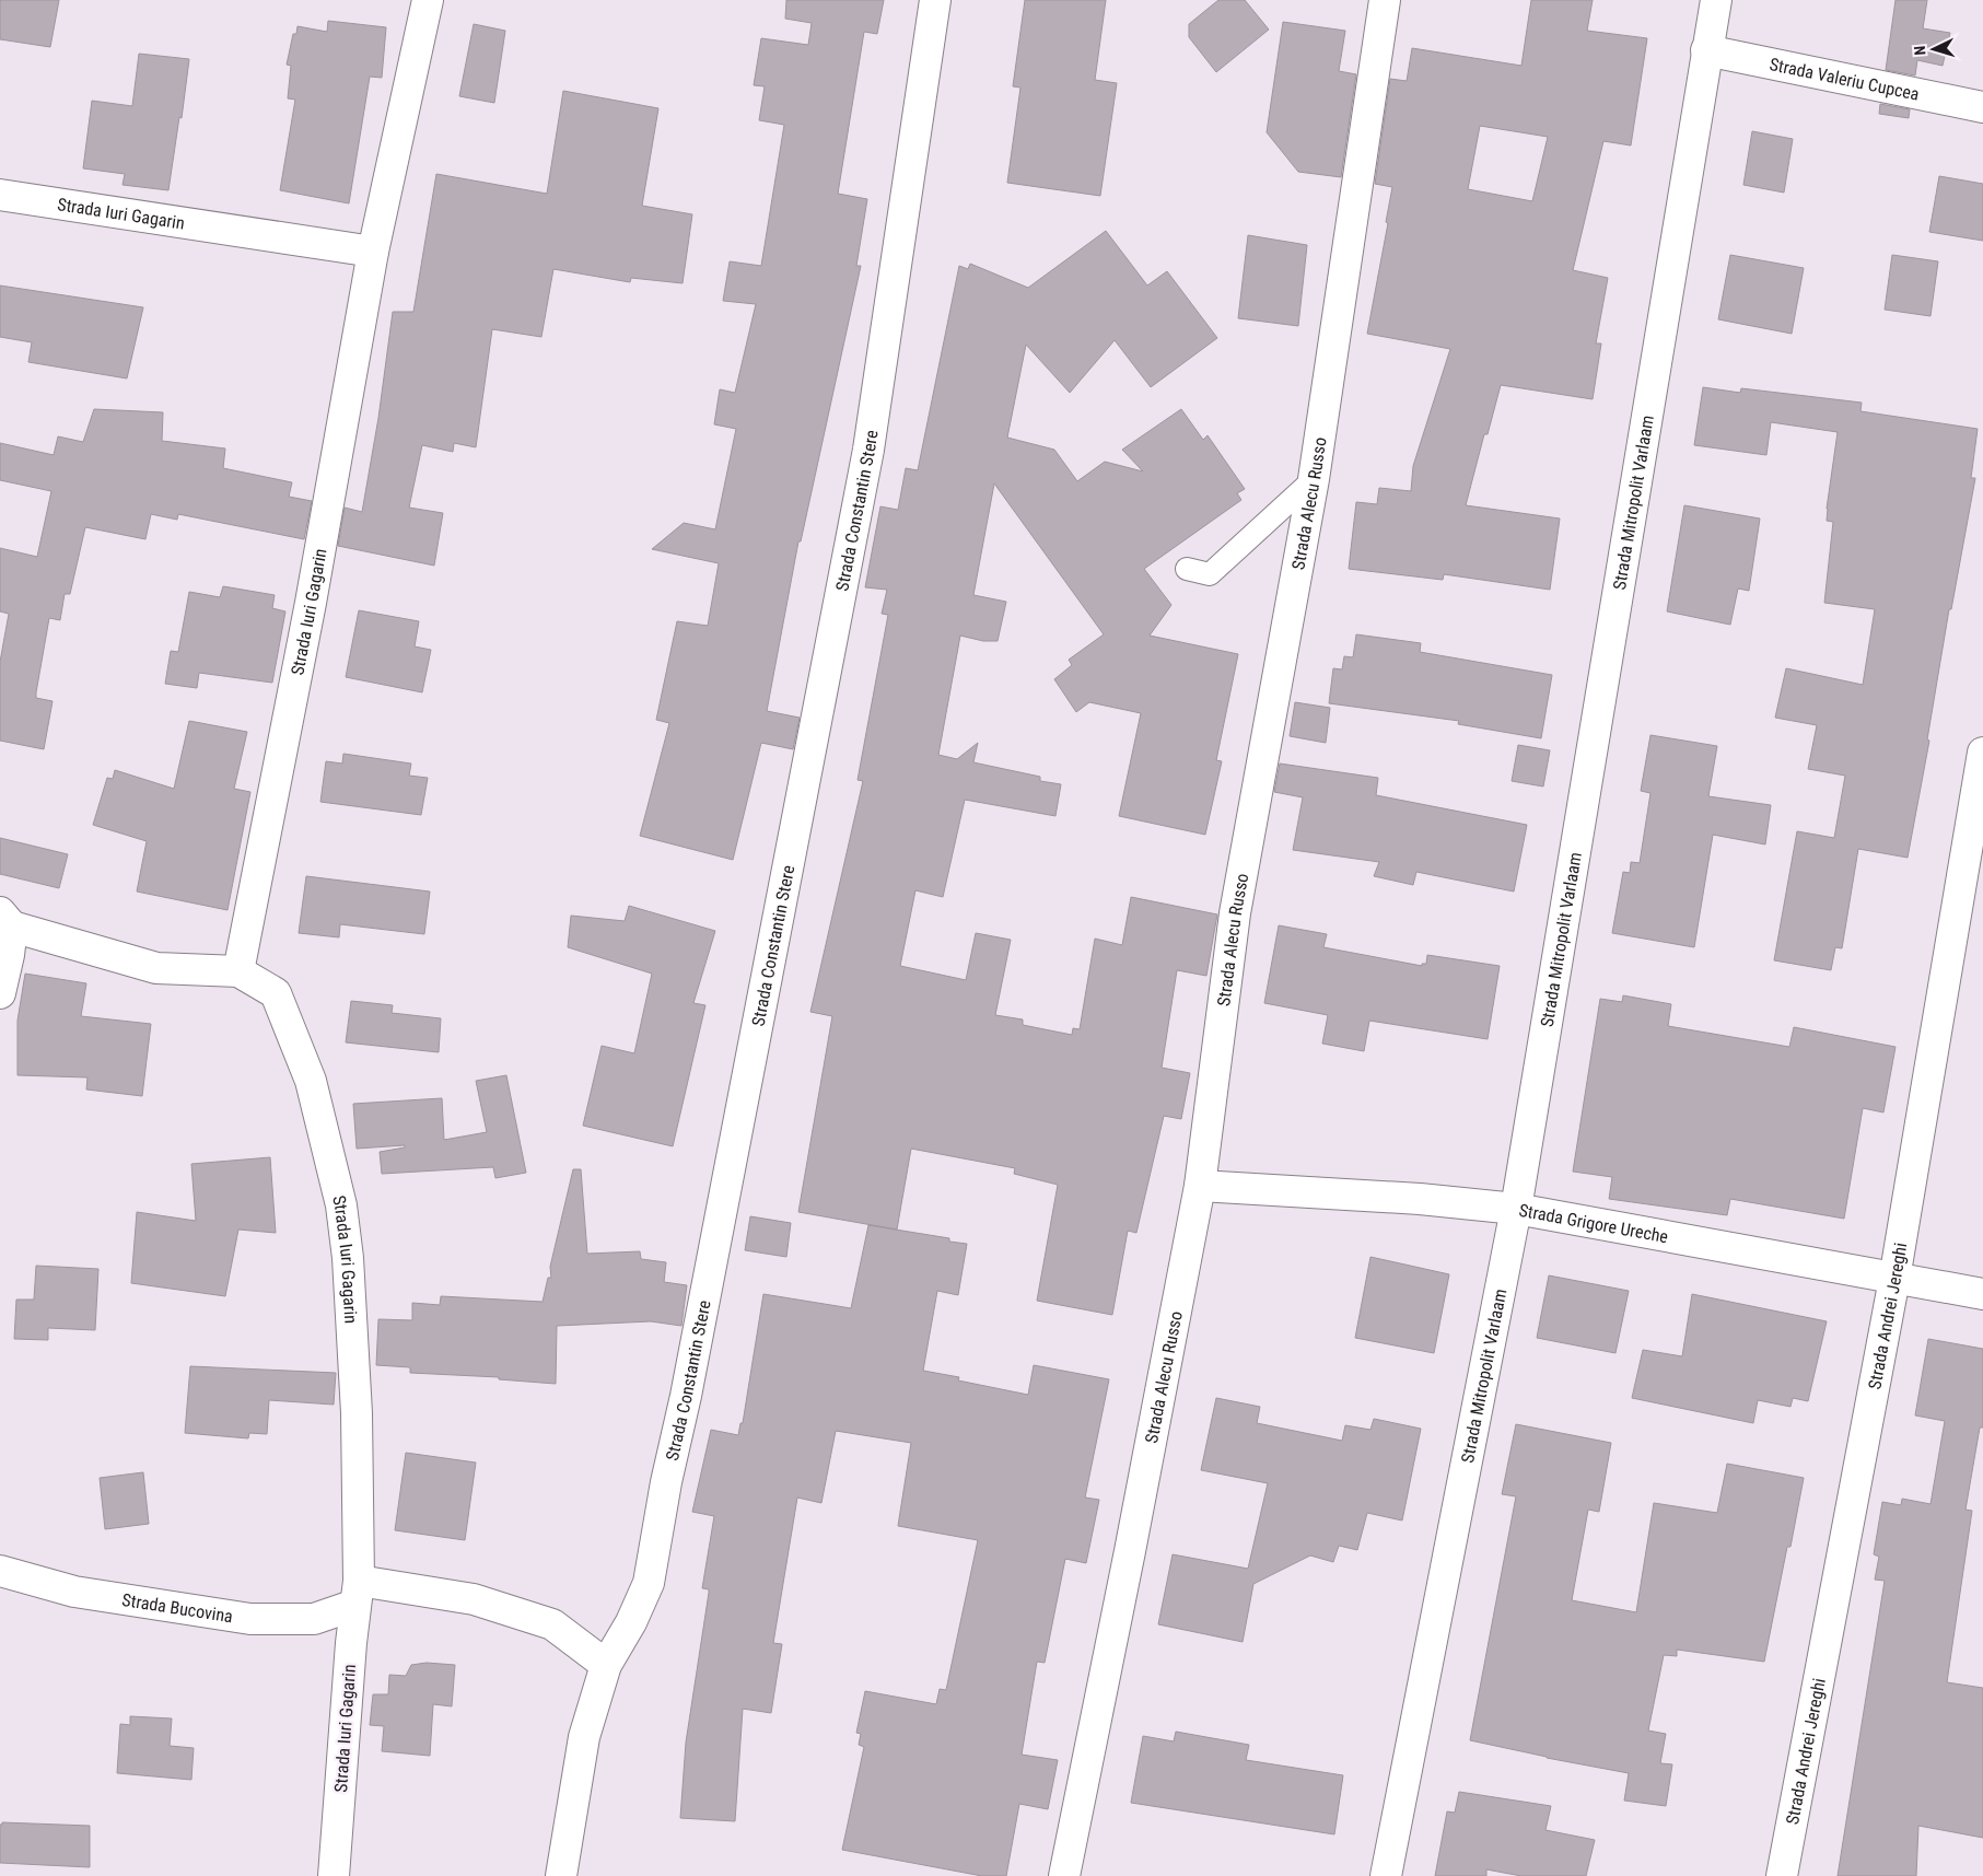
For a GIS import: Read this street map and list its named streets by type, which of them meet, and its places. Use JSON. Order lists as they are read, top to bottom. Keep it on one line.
{"streets":{"street":["Strada Valeriu Cupcea","Strada Iuri Gagarin","Strada Mitropolit Varlaam","Strada Alecu Russo","Strada Constantin Stere","Strada Grigore Ureche","Strada Andrei Jereghi","Strada Bucovina"]},"crossings":[["Strada Valeriu Cupcea","Strada Mitropolit Varlaam"],["Strada Iuri Gagarin","Strada Bucovina"],["Strada Mitropolit Varlaam","Strada Grigore Ureche"],["Strada Alecu Russo","Strada Grigore Ureche"],["Strada Grigore Ureche","Strada Andrei Jereghi"]],"north":"left"}
